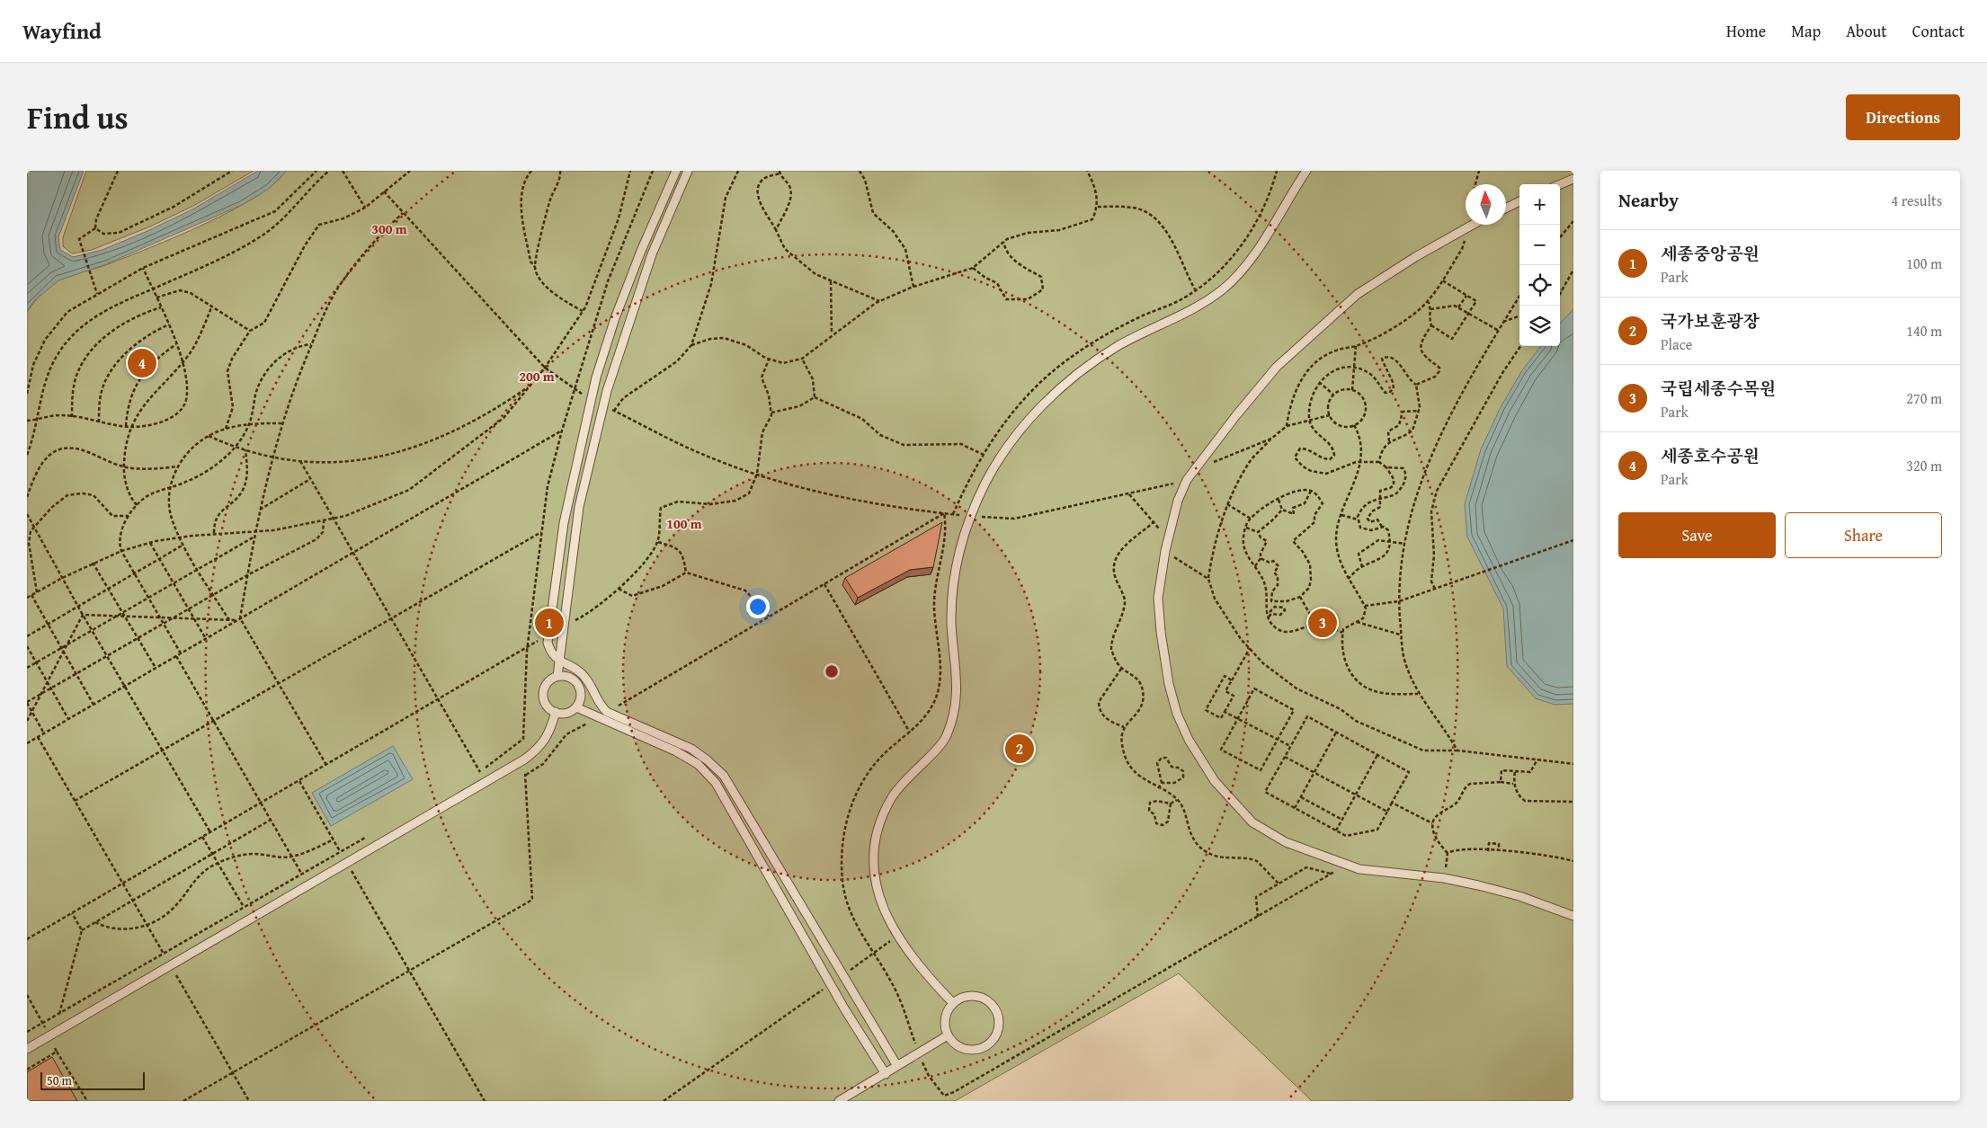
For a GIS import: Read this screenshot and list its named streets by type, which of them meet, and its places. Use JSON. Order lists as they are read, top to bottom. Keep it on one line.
{"scale_bar":"50 m","north":"top","page":{"header":"Wayfind","nav":["Home","Map","About","Contact"],"title":"Find us","buttons":["Directions",["Save","Share"]],"heading":["Nearby","4 results"],"map_buttons":["+","−"],"list":[{"mark":"1","name":"세종중앙공원","note":"Park","value":"100 m"},{"mark":"2","name":"국가보훈광장","note":"Place","value":"140 m"},{"mark":"3","name":"국립세종수목원","note":"Park","value":"270 m"},{"mark":"4","name":"세종호수공원","note":"Park","value":"320 m"}],"pins":["4","1","3","2"],"scale":"50 m"},"rings":["300 m","200 m","100 m"]}
